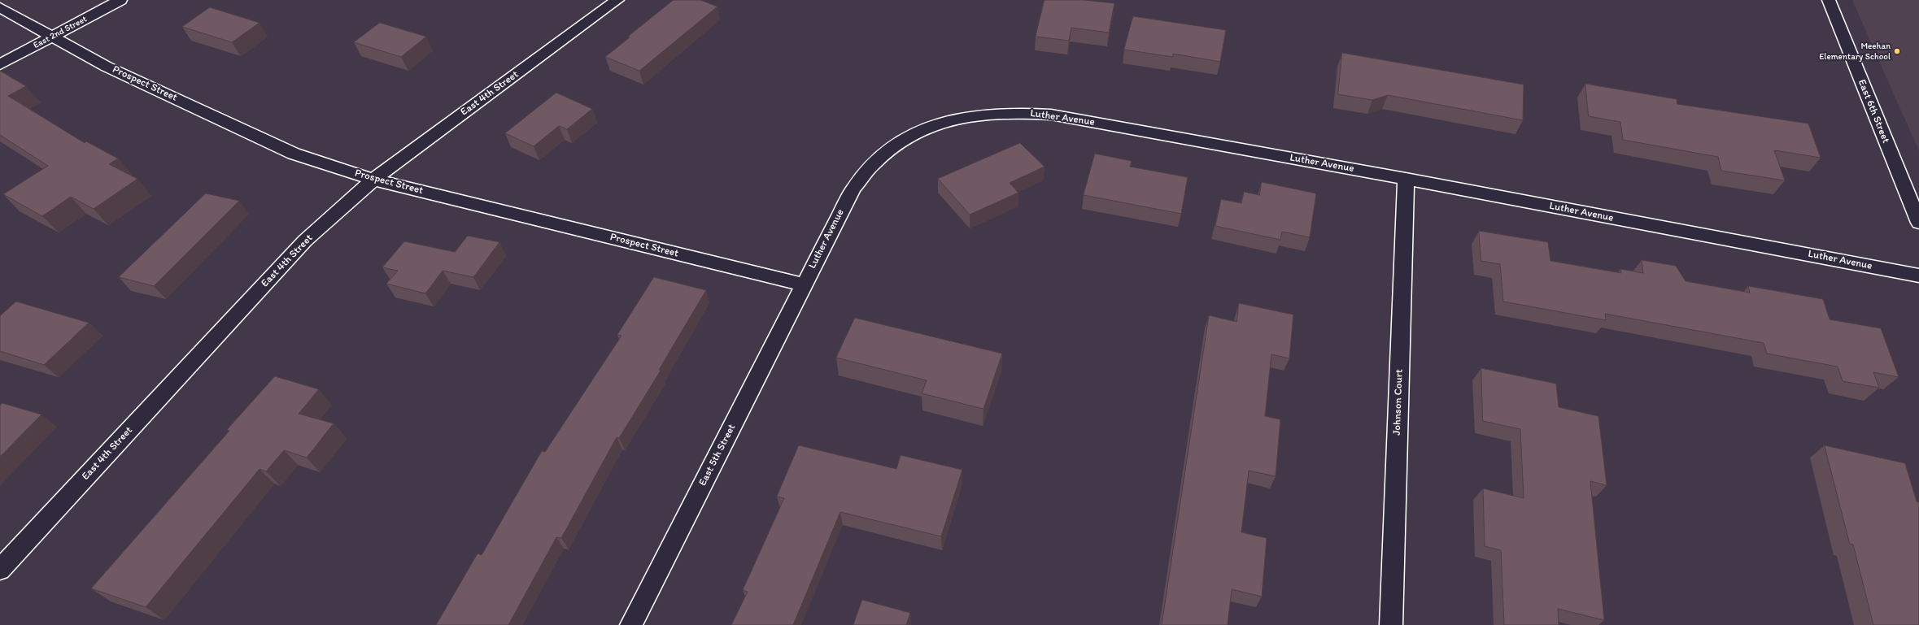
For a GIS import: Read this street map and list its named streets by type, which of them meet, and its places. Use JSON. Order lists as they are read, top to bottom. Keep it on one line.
{"streets":{"street":["East 2nd Street","Prospect Street","East 4th Street","East 6th Street","Luther Avenue","Johnson Court","East 5th Street"]},"crossings":[["East 2nd Street","Prospect Street"],["Prospect Street","East 4th Street"],["Prospect Street","Luther Avenue"],["Prospect Street","East 5th Street"],["Luther Avenue","Johnson Court"],["Luther Avenue","East 5th Street"]],"places":["Meehan Elementary School"]}
